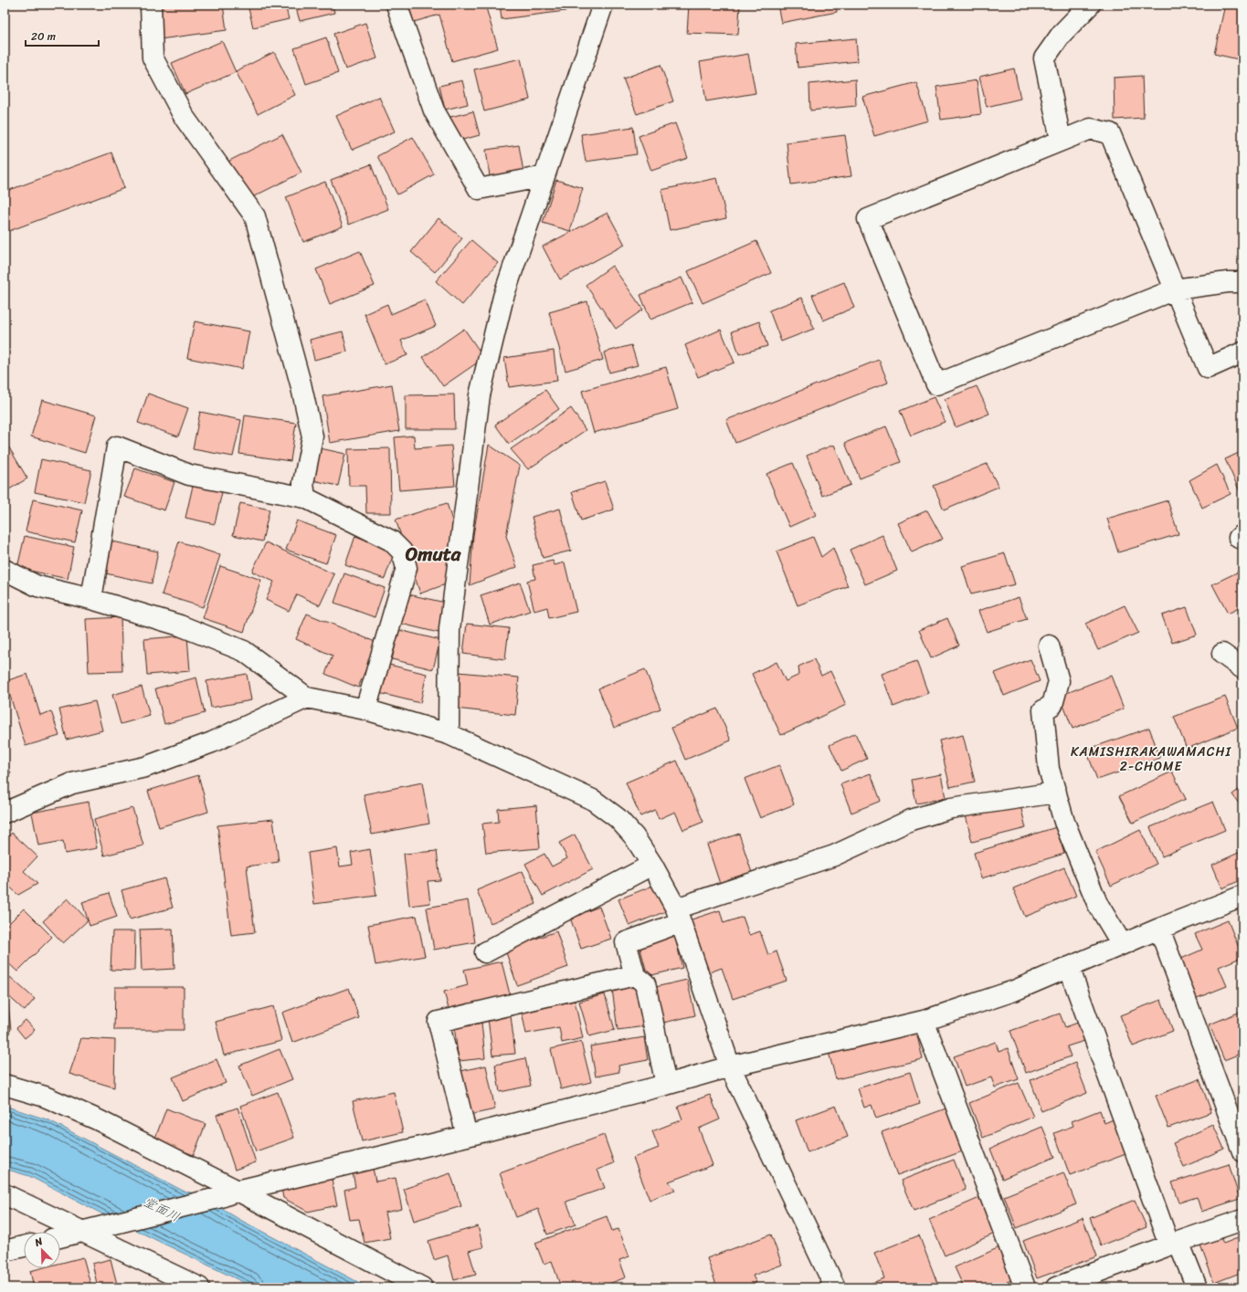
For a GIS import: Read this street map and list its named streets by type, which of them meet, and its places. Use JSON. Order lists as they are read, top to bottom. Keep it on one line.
{"districts":["Omuta","KAMISHIRAKAWAMACHI 2-CHOME"],"water":["堂面川"],"scale_bar":"20 m","north":"top left"}
